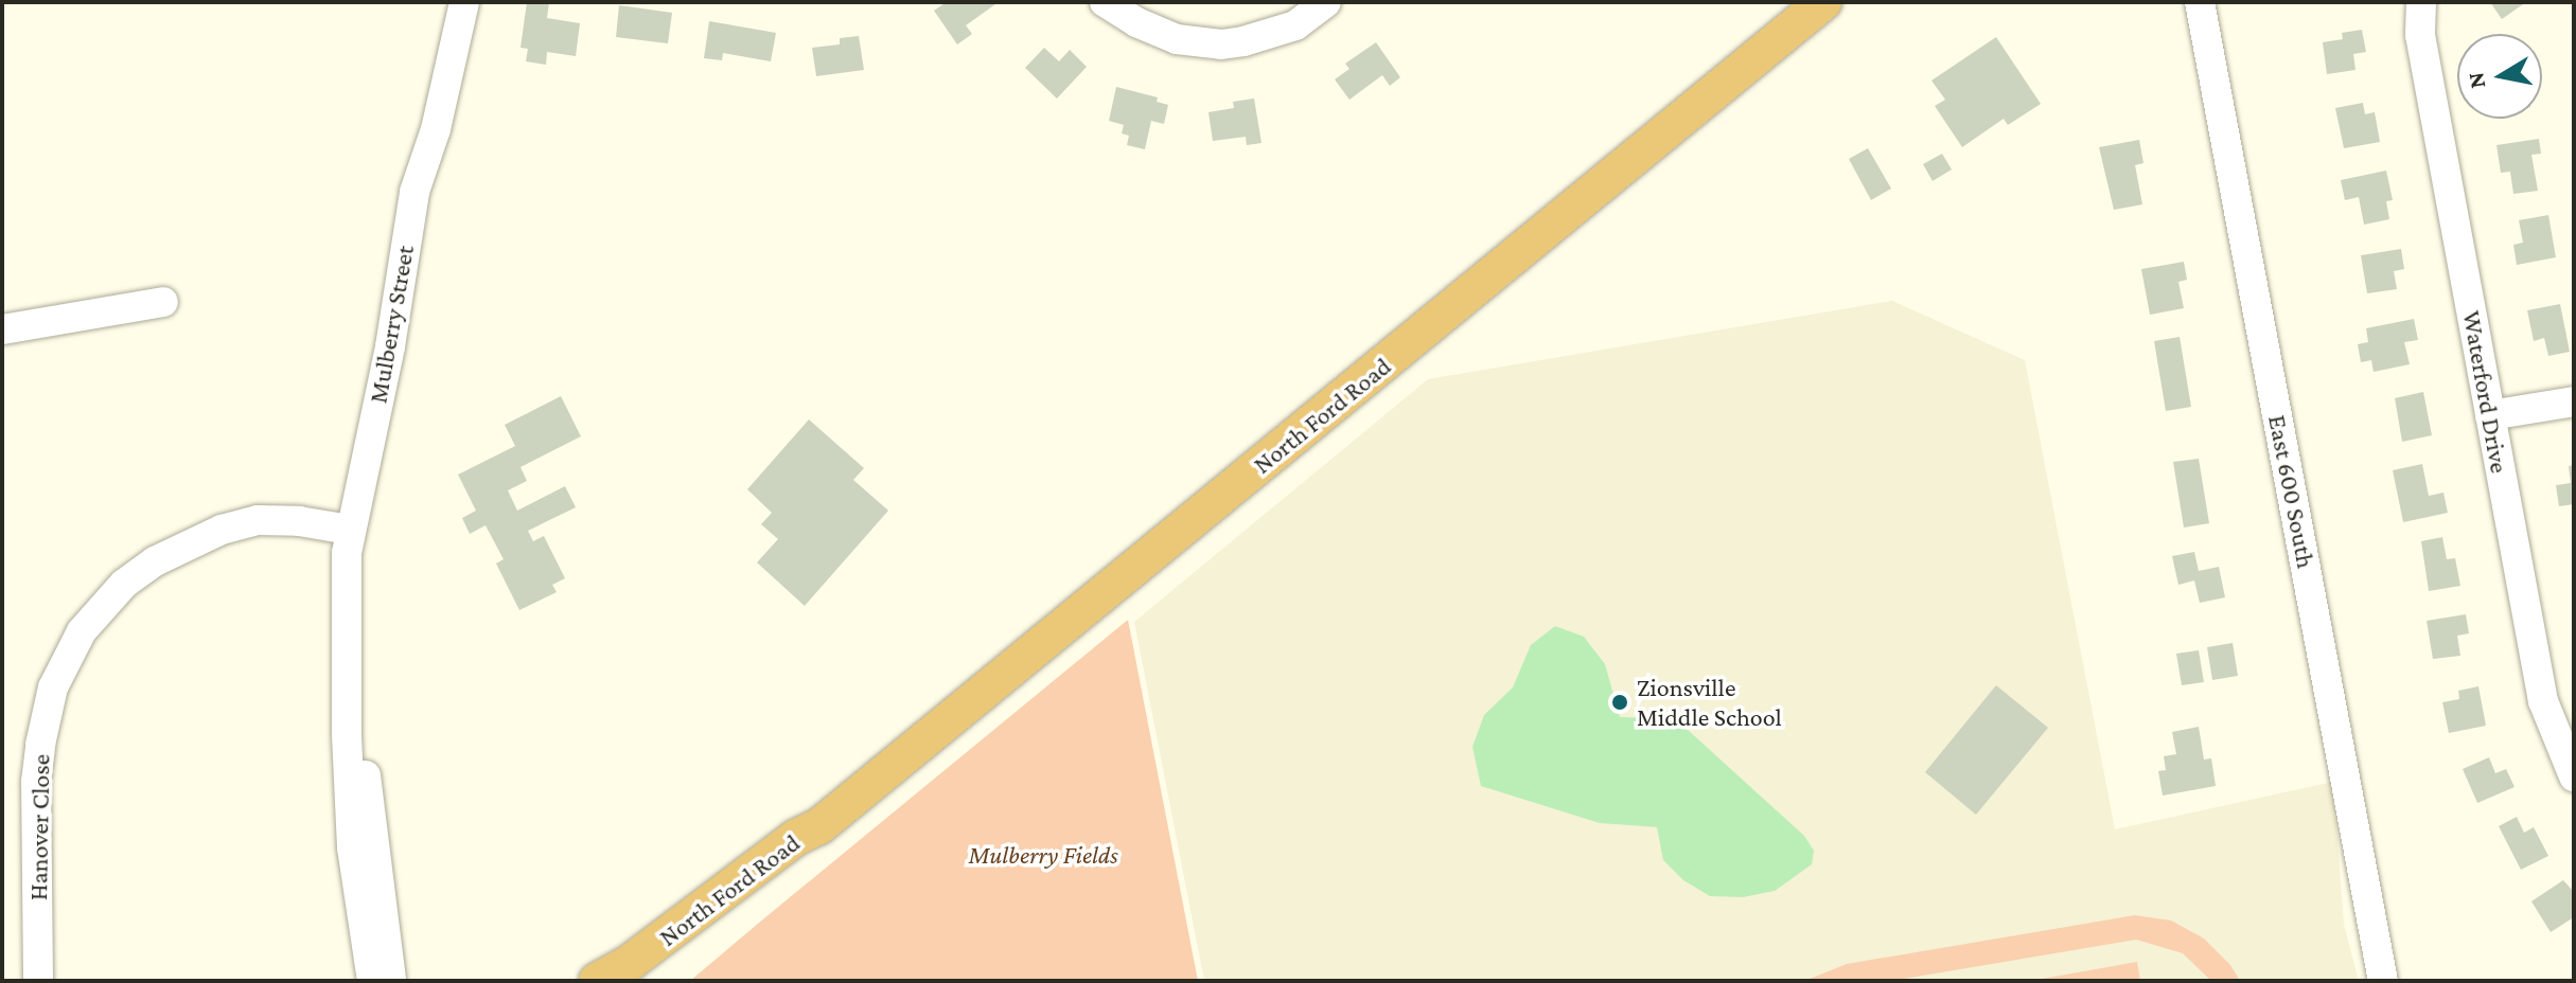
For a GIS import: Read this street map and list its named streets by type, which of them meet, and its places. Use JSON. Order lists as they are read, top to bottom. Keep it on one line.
{"streets":{"main road":["North Ford Road"],"street":["Mulberry Street","Waterford Drive","East 600 South","Hanover Close"]},"crossings":[["Mulberry Street","Hanover Close"]],"parks":["Mulberry Fields"],"places":["Zionsville Middle School"],"north":"left"}
